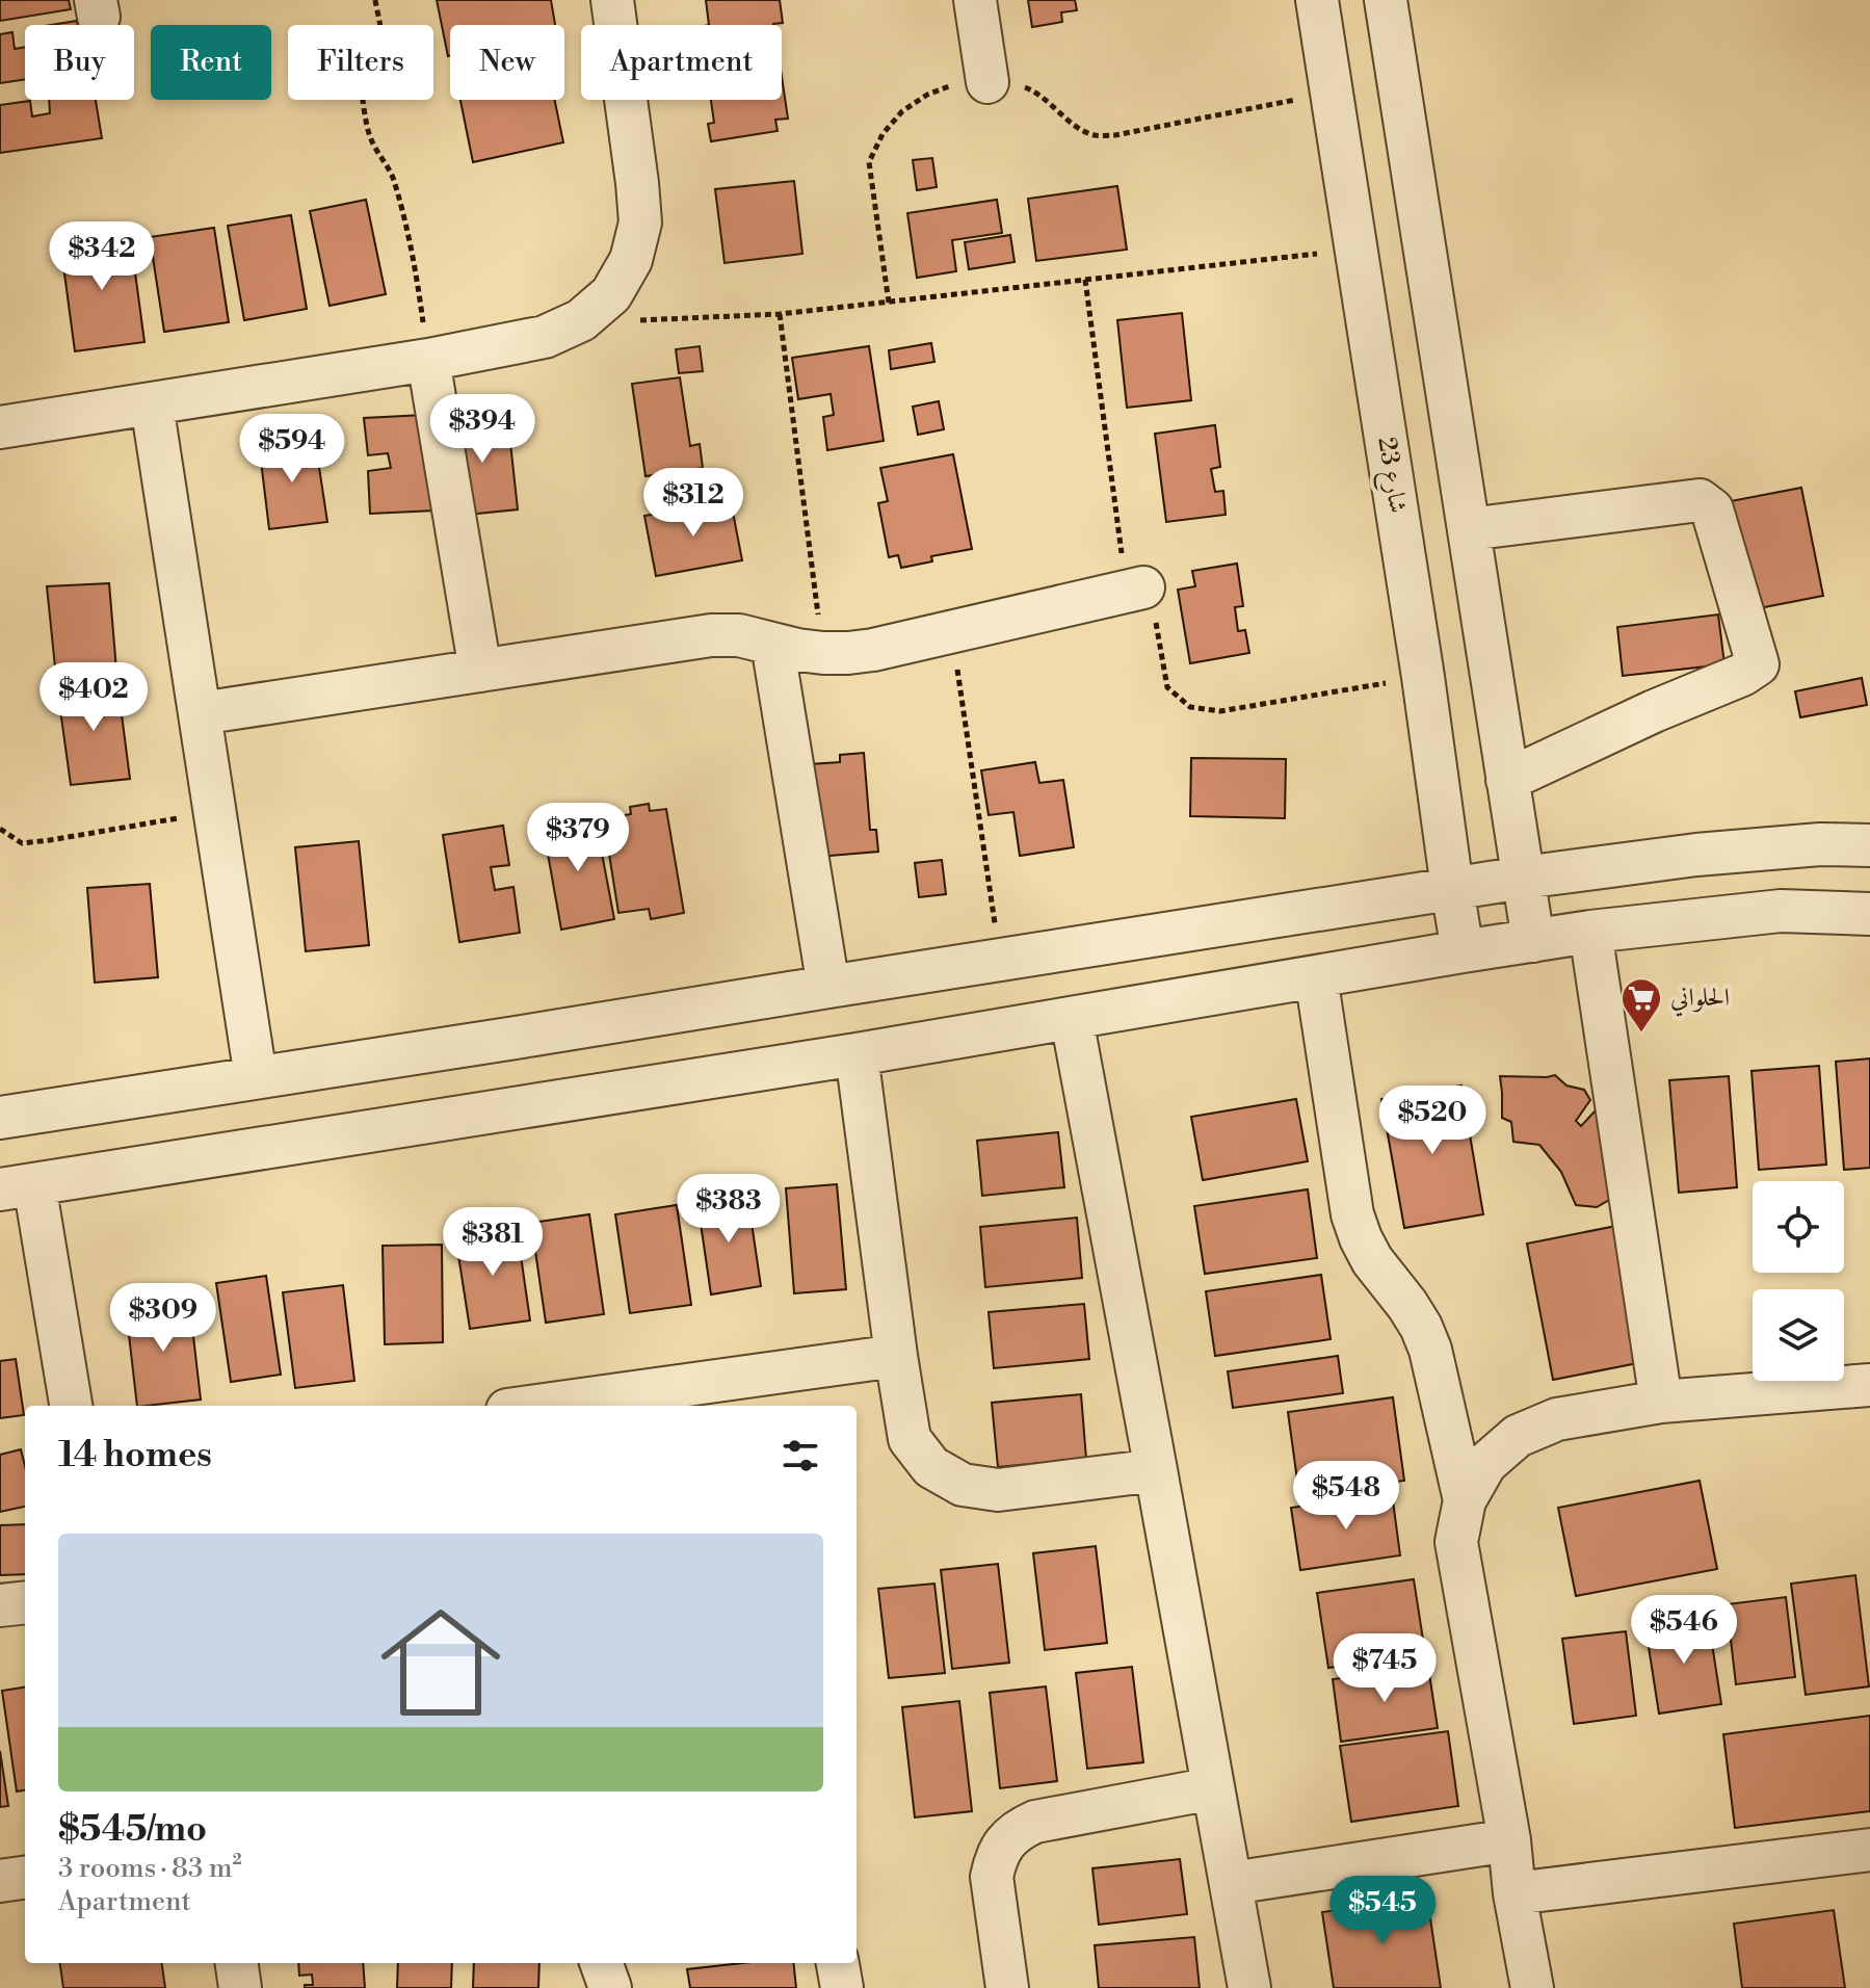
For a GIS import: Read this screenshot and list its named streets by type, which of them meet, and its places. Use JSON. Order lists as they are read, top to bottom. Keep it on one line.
{"streets":{"street":["شارع 23"]},"places":{"supermarket":["الحلواني"]},"page":{"chip":["Buy","Rent","Filters","New","Apartment"],"price":["$342","$394","$594","$312","$402","$379","$520","$383","$381","$309","$548","$546","$745","$545"],"heading":"14 homes","list":[{"name":"$545/mo","note":"3 rooms · 83 m² · Apartment"}]}}
